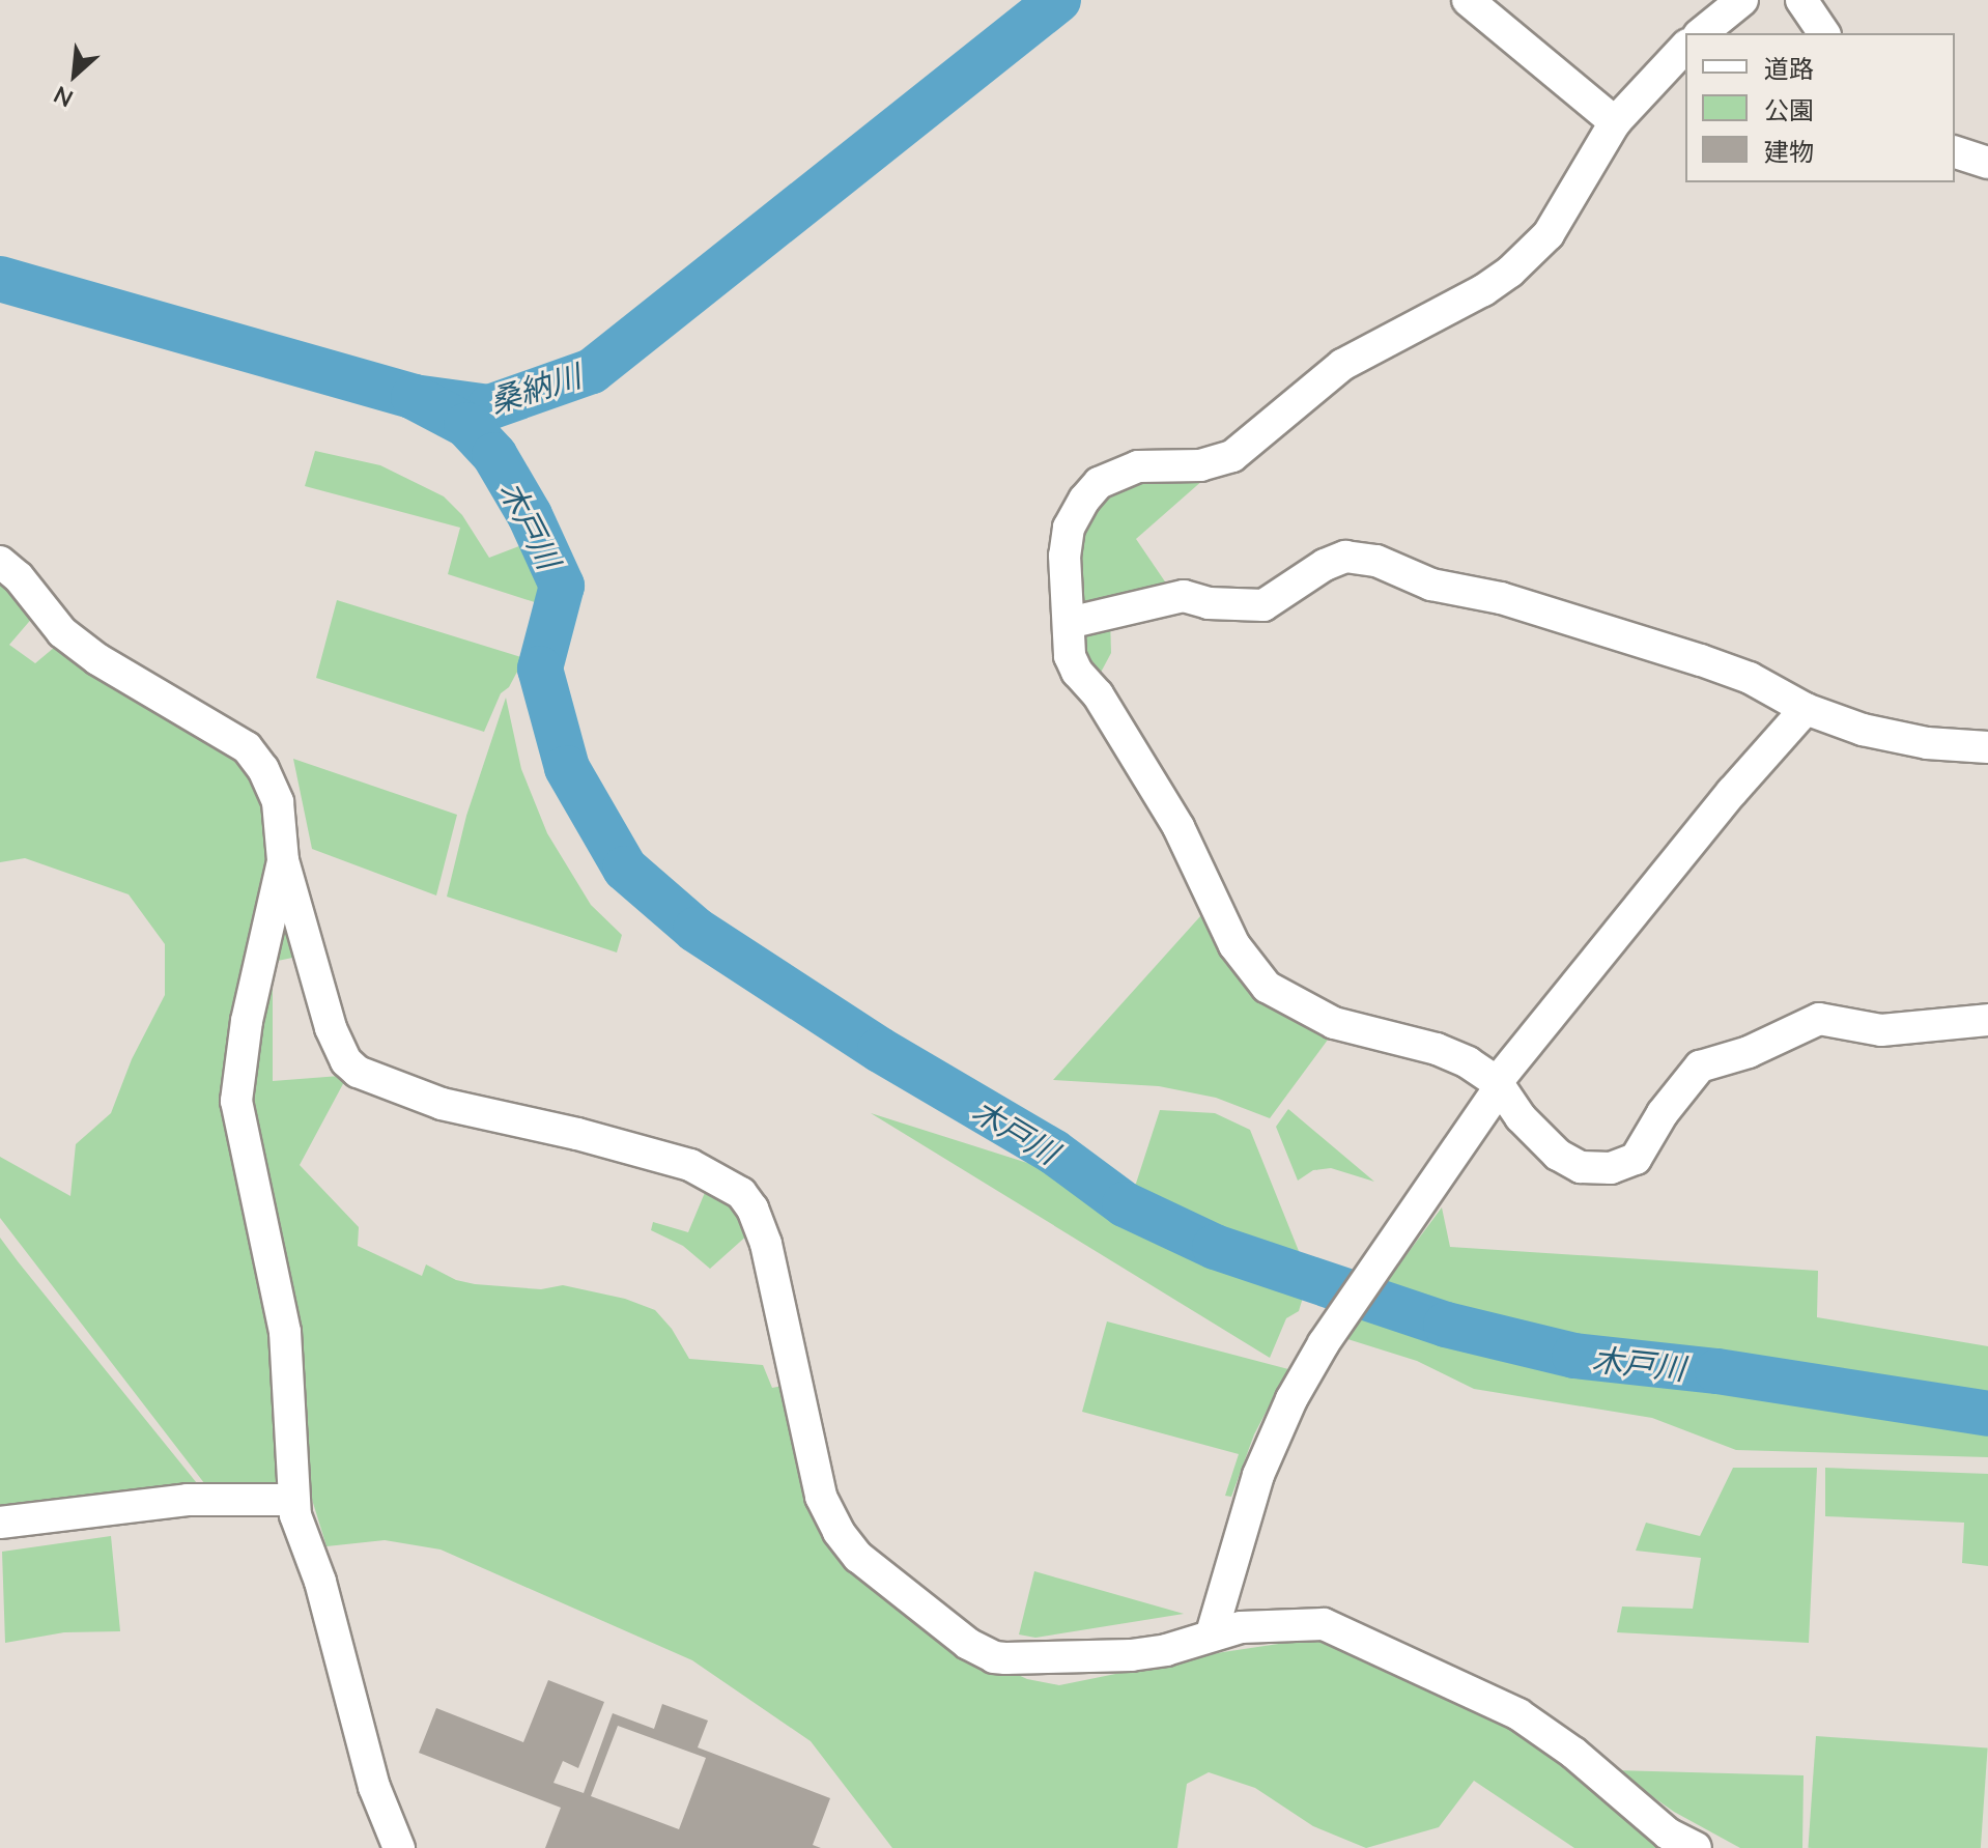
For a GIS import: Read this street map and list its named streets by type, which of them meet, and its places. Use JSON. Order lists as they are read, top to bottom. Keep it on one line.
{"water":["桑納川","木戸川"],"legend":["道路","公園","建物"],"north":"bottom left"}
